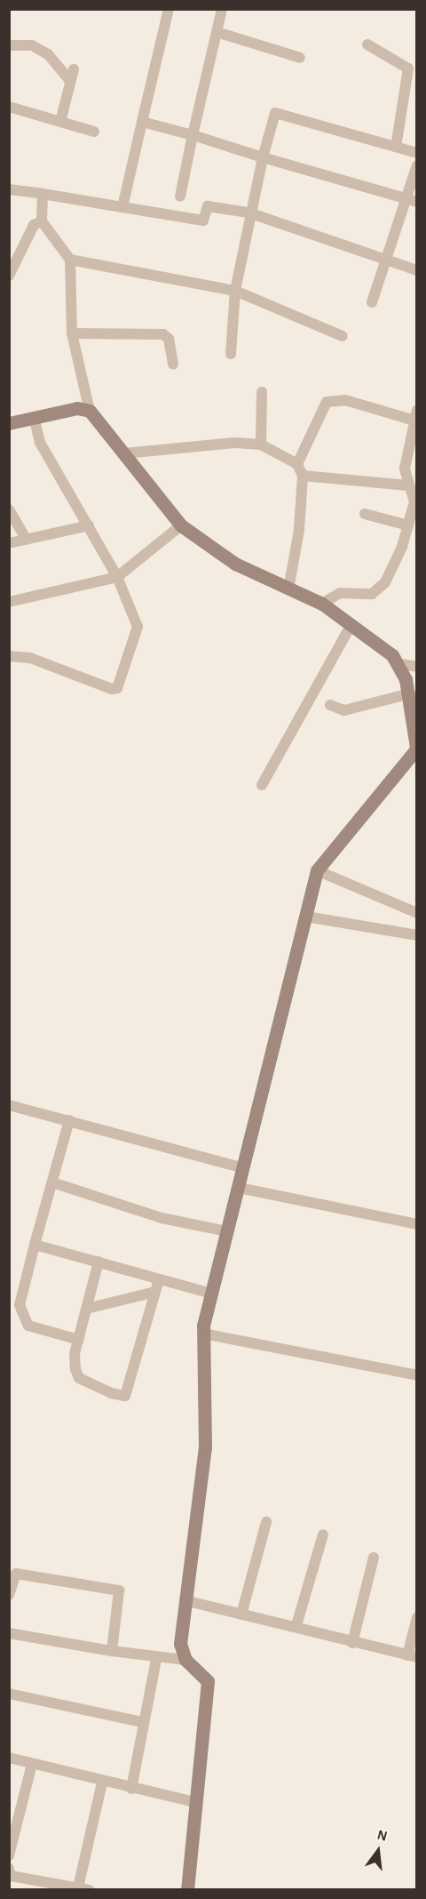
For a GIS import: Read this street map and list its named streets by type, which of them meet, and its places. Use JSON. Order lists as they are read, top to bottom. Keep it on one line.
{"north":"top"}
